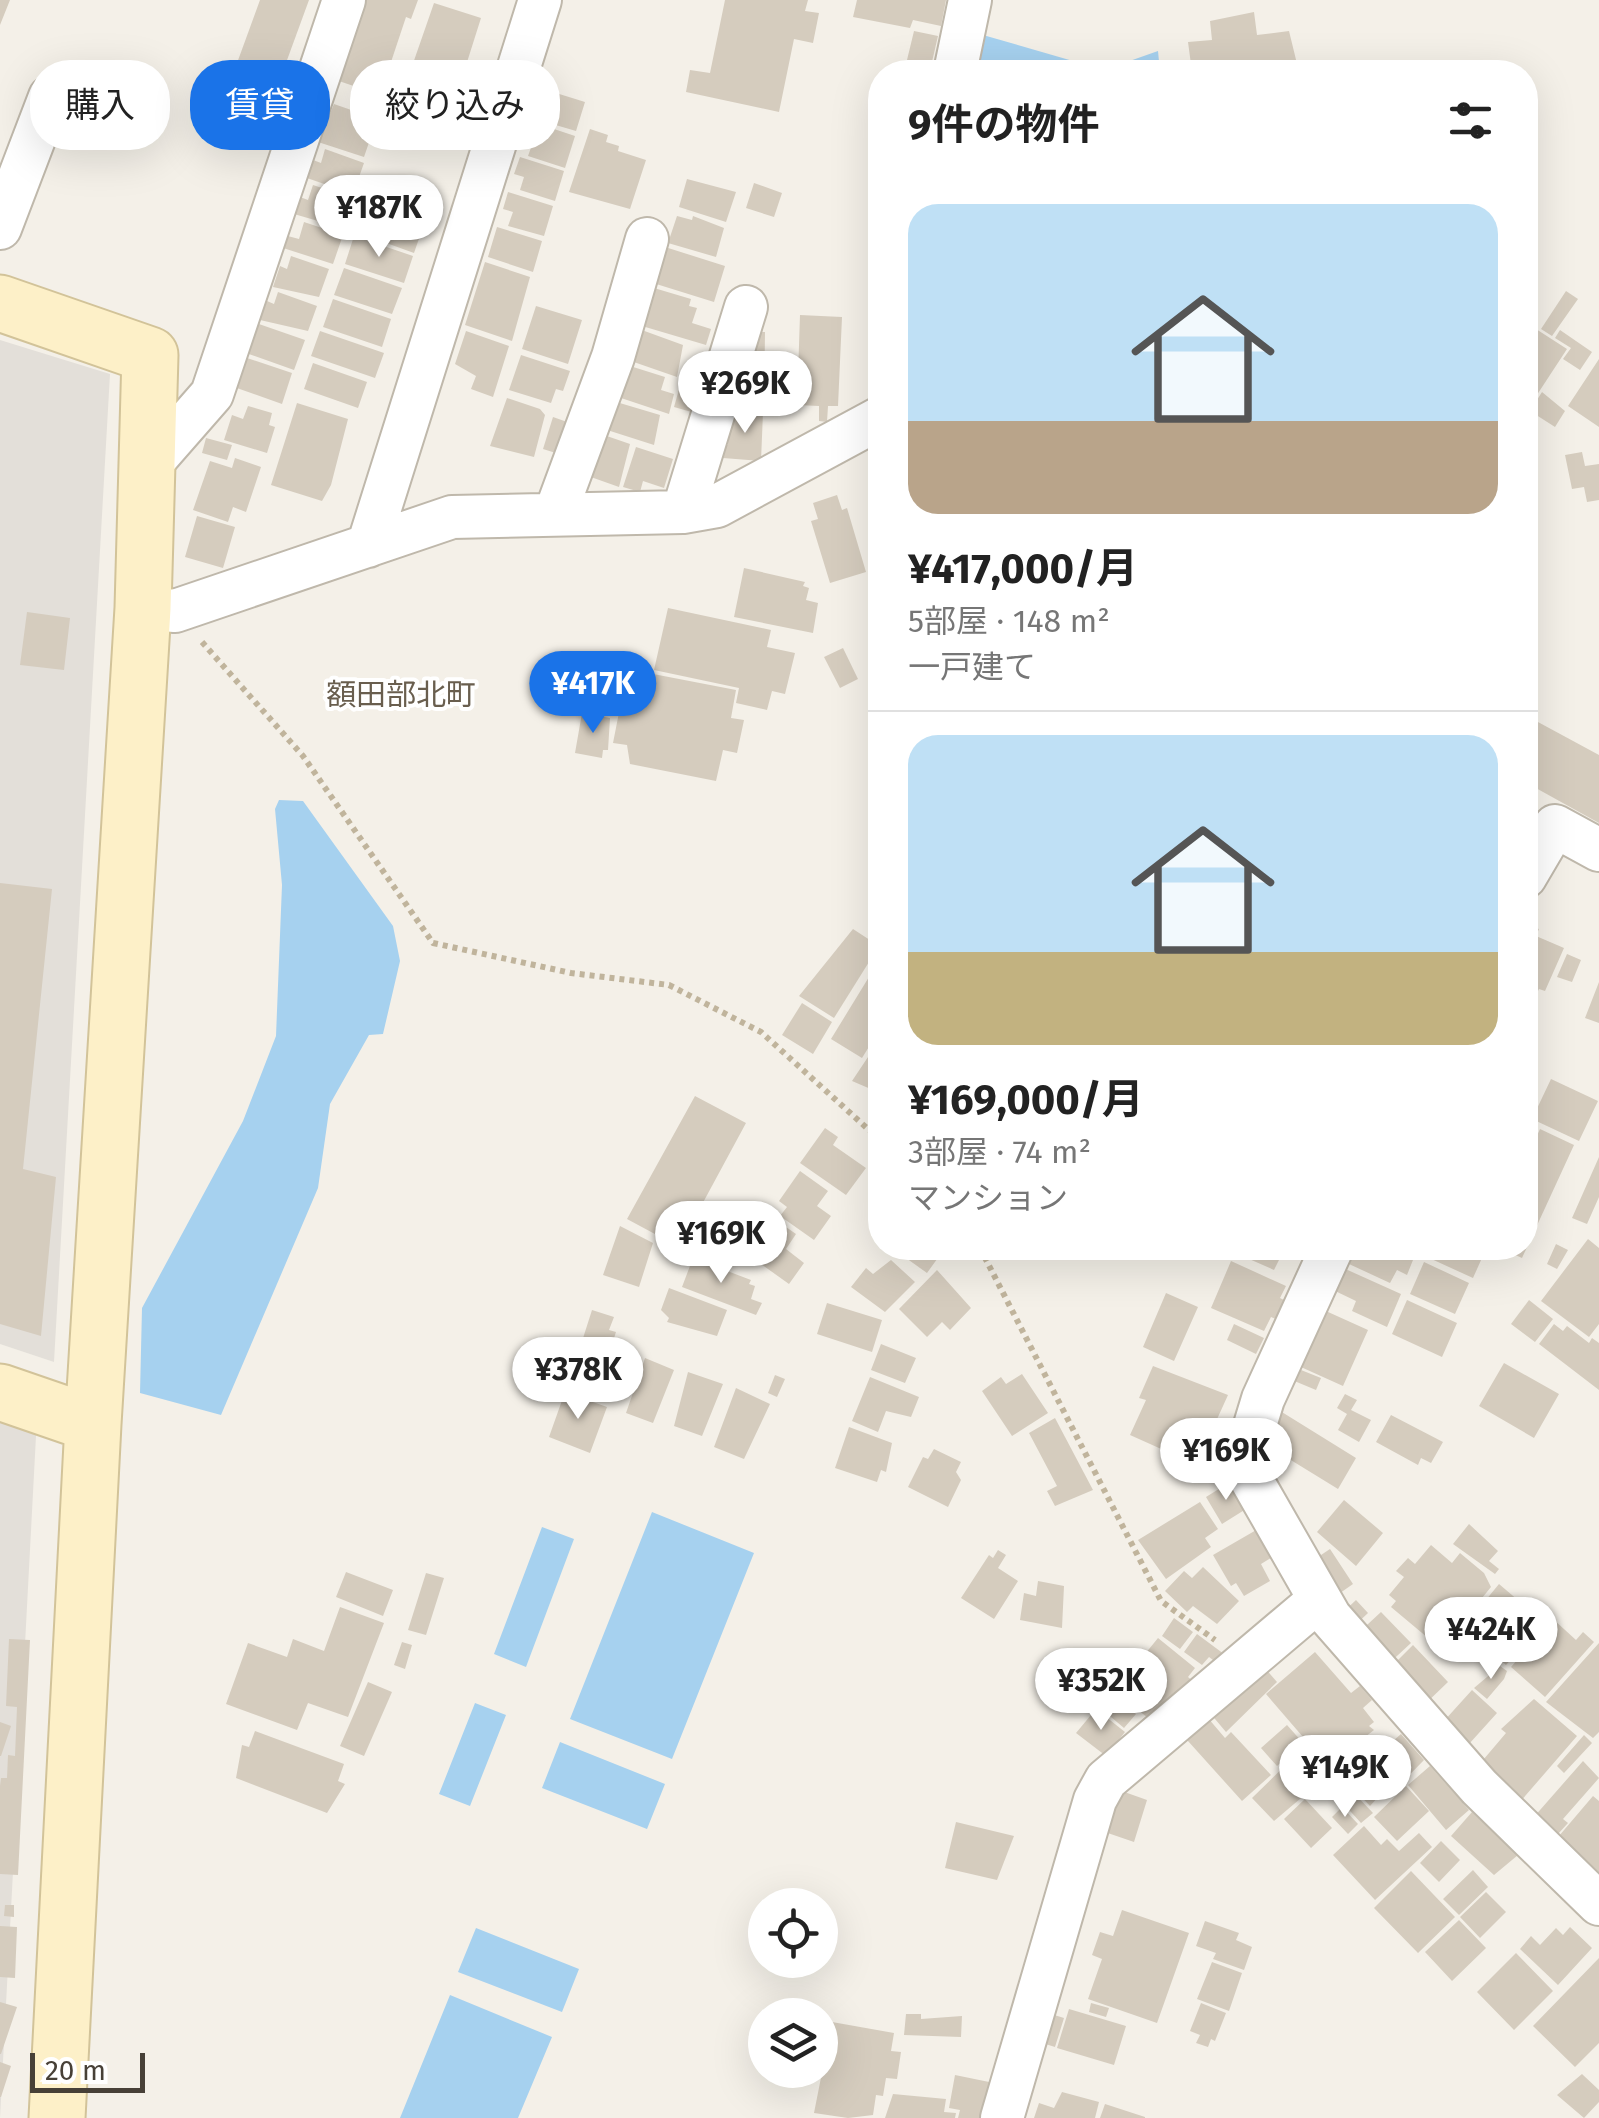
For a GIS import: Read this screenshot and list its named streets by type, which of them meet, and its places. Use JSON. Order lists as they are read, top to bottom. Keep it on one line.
{"districts":["額田部北町"],"scale_bar":"20 m","page":{"chip":["購入","賃貸","絞り込み"],"heading":"9件の物件","price":["¥187K","¥269K","¥417K","¥169K","¥378K","¥169K","¥424K","¥352K","¥149K"],"list":[{"name":"¥417,000/月","note":"5部屋 · 148 m² · 一戸建て"},{"name":"¥169,000/月","note":"3部屋 · 74 m² · マンション"}],"scale":"20 m"}}
